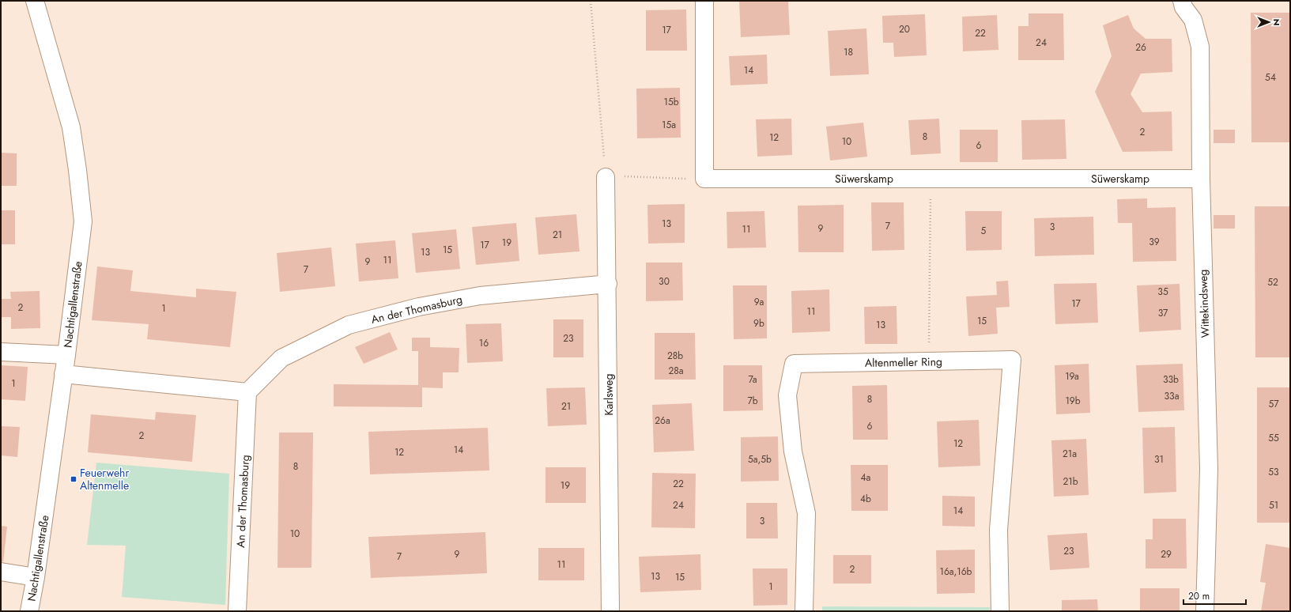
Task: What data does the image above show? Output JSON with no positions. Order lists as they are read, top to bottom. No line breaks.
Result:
{"streets":{"street":["Süwerskamp","Wittekindsweg","Nachtigallenstraße","An der Thomasburg","Altenmeller Ring","Karlsweg"]},"crossings":[["Süwerskamp","Wittekindsweg"],["An der Thomasburg","Karlsweg"]],"places":{"transit":["Feuerwehr Altenmelle"]},"house_numbers":["20","17","22","24","26","18","14","54","15b","15a","2","8","12","10","6","13","7","3","9","11","5","21","39","19","17","15","13","11","9","7","30","52","35","9a","17","2","1","11","37","15","9b","13","23","16","28b","28a","19a","7a","33b","1","33a","8","7b","19b","57","21","26a","6","2","55","12","14","12","21a","5a,5b","31","8","53","4a","21b","22","19","4b","24","51","14","3","10","23","9","29","7","11","2","16a,16b","13","15","1"],"scale_bar":"20 m","north":"right"}
